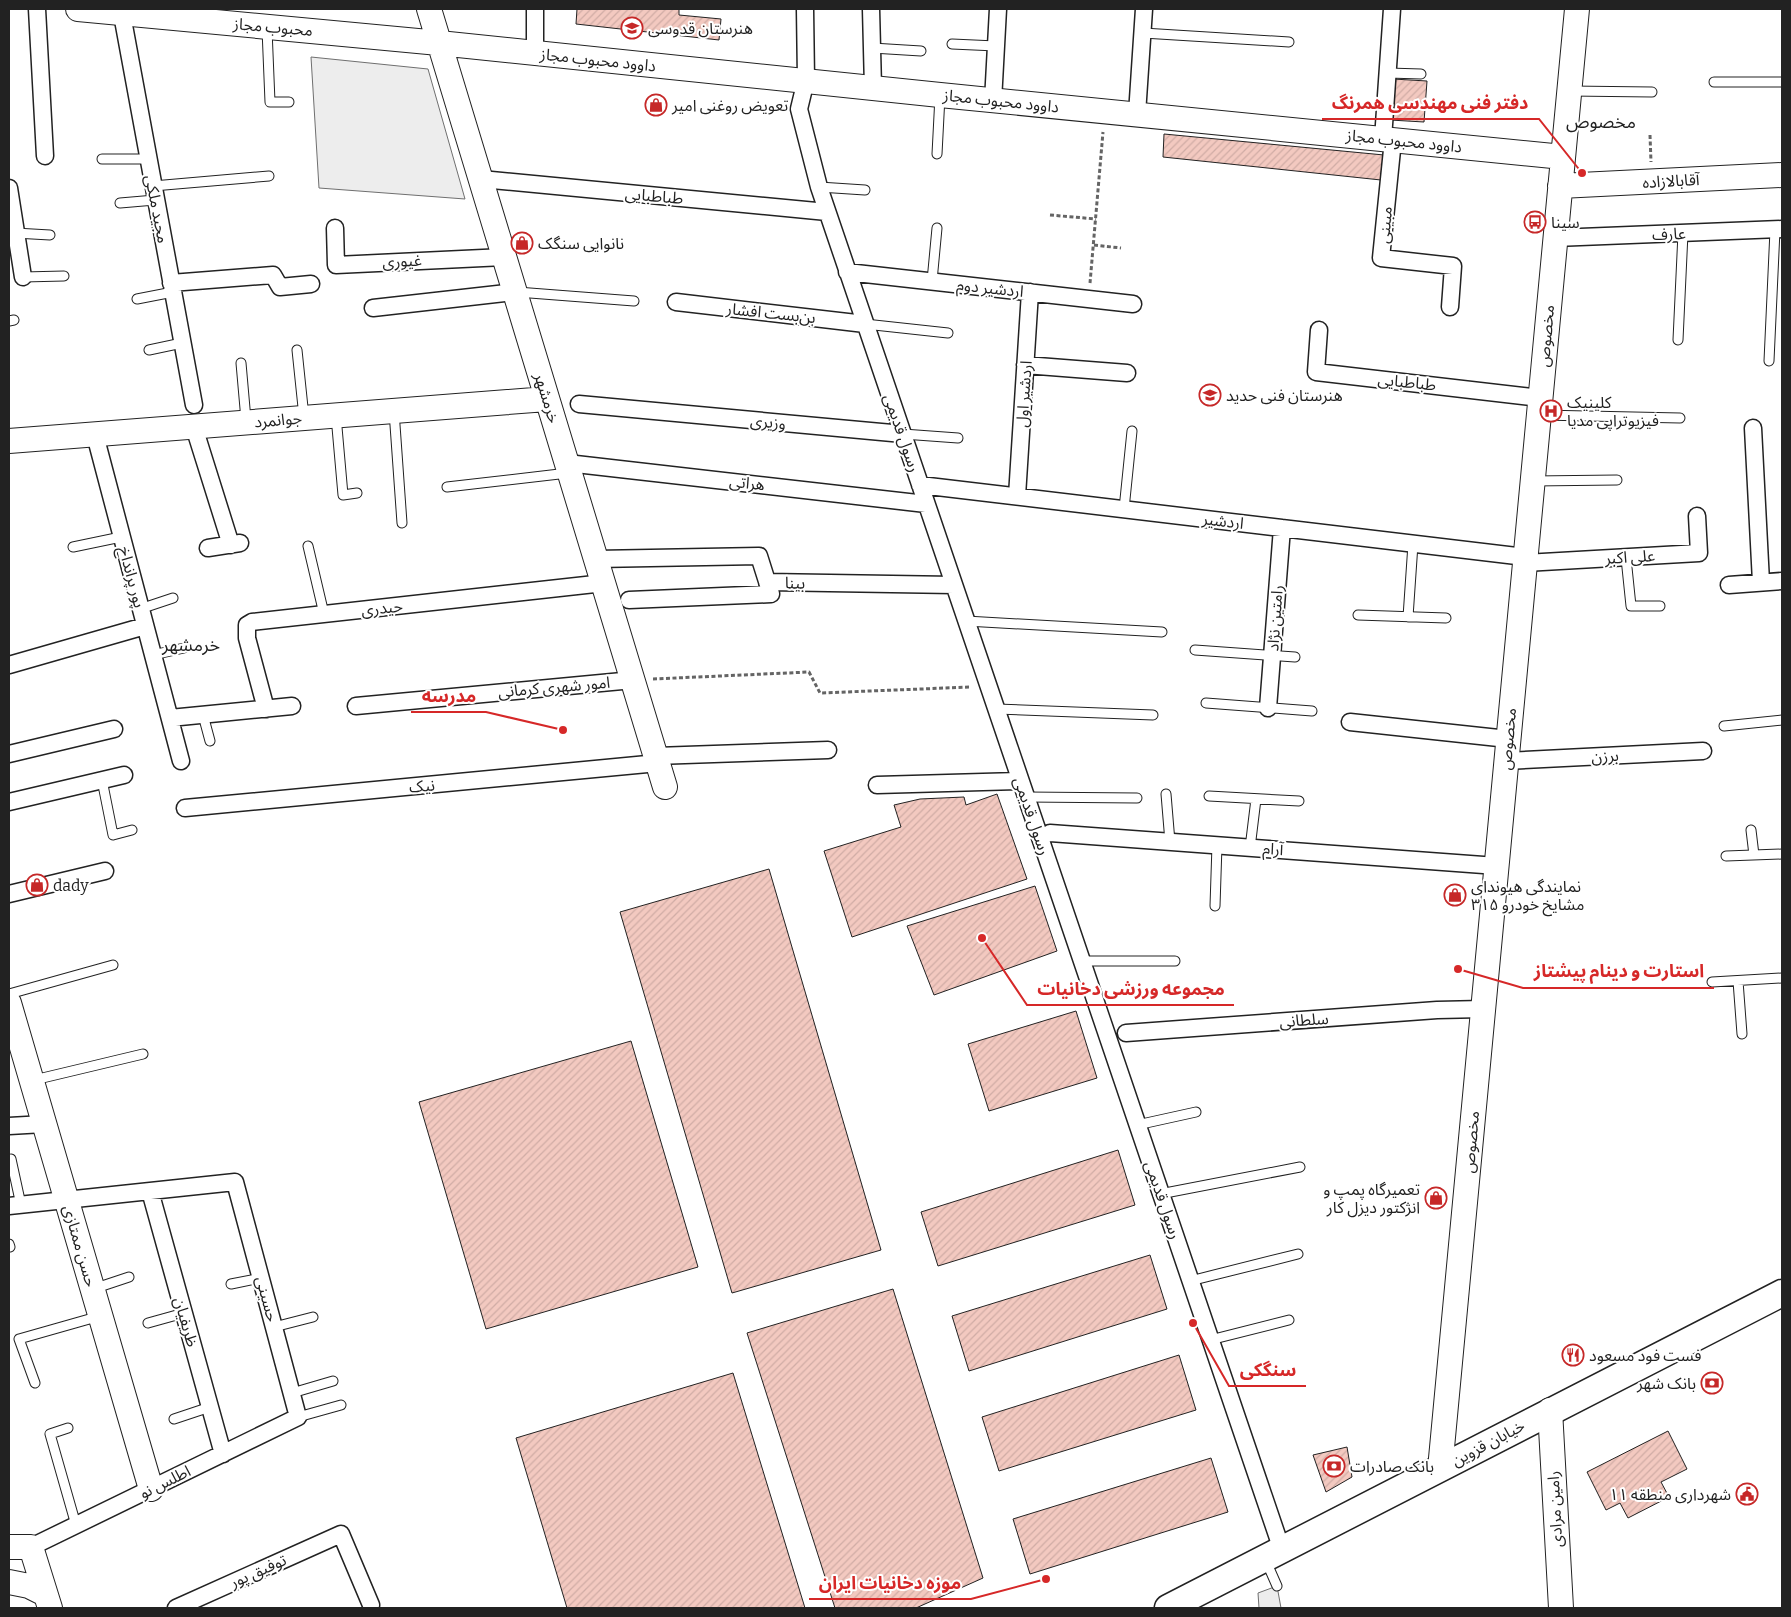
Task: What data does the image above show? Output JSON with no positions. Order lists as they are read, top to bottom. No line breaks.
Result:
{"streets":{"main road":["محبوب مجاز","داوود محبوب مجاز","آقابالازاده","مخصوص","خرمشهر","جوانمرد","حسن ممتازی","خیابان قزوین","رامین مرادی"],"street":["طباطبایی","مجید ملکی","مبینی","عارف","غیوری","اردشیر دوم","بن‌بست افشار","اردشیر اول","وزیری","رسول قدیمی","هراتی","اردشیر","علی اکبر","پور پرانداخ","بینا","حیدری","رامتین نژاد","امور شهری کرمانی","برزن","نیک","آرام","سلطانی","حسینی","ظریفیان","اطلس نو","توفیق پور"]},"crossings":[["محبوب مجاز","داوود محبوب مجاز"],["محبوب مجاز","مجید ملکی"],["محبوب مجاز","خرمشهر"],["داوود محبوب مجاز","مبینی"],["داوود محبوب مجاز","مخصوص"],["داوود محبوب مجاز","خرمشهر"],["داوود محبوب مجاز","رسول قدیمی"],["آقابالازاده","مخصوص"],["طباطبایی","مخصوص"],["طباطبایی","خرمشهر"],["طباطبایی","رسول قدیمی"],["مجید ملکی","جوانمرد"],["عارف","مخصوص"],["غیوری","خرمشهر"],["اردشیر دوم","اردشیر اول"],["اردشیر دوم","رسول قدیمی"],["بن‌بست افشار","رسول قدیمی"],["مخصوص","اردشیر"],["مخصوص","علی اکبر"],["مخصوص","برزن"],["مخصوص","آرام"],["مخصوص","سلطانی"],["مخصوص","خیابان قزوین"],["اردشیر اول","اردشیر"],["خرمشهر","جوانمرد"],["خرمشهر","هراتی"],["خرمشهر","بینا"],["خرمشهر","حیدری"],["خرمشهر","امور شهری کرمانی"],["خرمشهر","نیک"],["جوانمرد","پور پرانداخ"],["وزیری","رسول قدیمی"],["رسول قدیمی","هراتی"],["رسول قدیمی","اردشیر"],["رسول قدیمی","بینا"],["رسول قدیمی","خیابان قزوین"],["اردشیر","علی اکبر"],["اردشیر","رامتین نژاد"],["حسن ممتازی","اطلس نو"],["حسینی","ظریفیان"],["حسینی","اطلس نو"],["ظریفیان","اطلس نو"],["خیابان قزوین","رامین مرادی"]],"districts":["مخصوص","خرمشهر"],"places":{"school or university":["هنرستان قدوسی","هنرستان فنی حدید"],"shop":["تعویض روغنی امیر","نانوایی سنگک","dady","نمایندگی هیوندای ۳۱۵ مشایخ خودرو","تعمیرگاه پمپ و انژکتور دیزل کار"],"other":["دفتر فنی مهندسی همرنگ","مدرسه","مجموعه ورزشی دخانیات","استارت و دینام پیشتاز","سنگکی","موزه دخانیات ایران"],"bus stop":["سینا"],"hospital":["کلینیک فیزیوتراپی مدیا"],"restaurant":["فست فود مسعود"],"bank":["بانک شهر","بانک صادرات"],"public building":["شهرداری منطقه ۱۱"]}}
